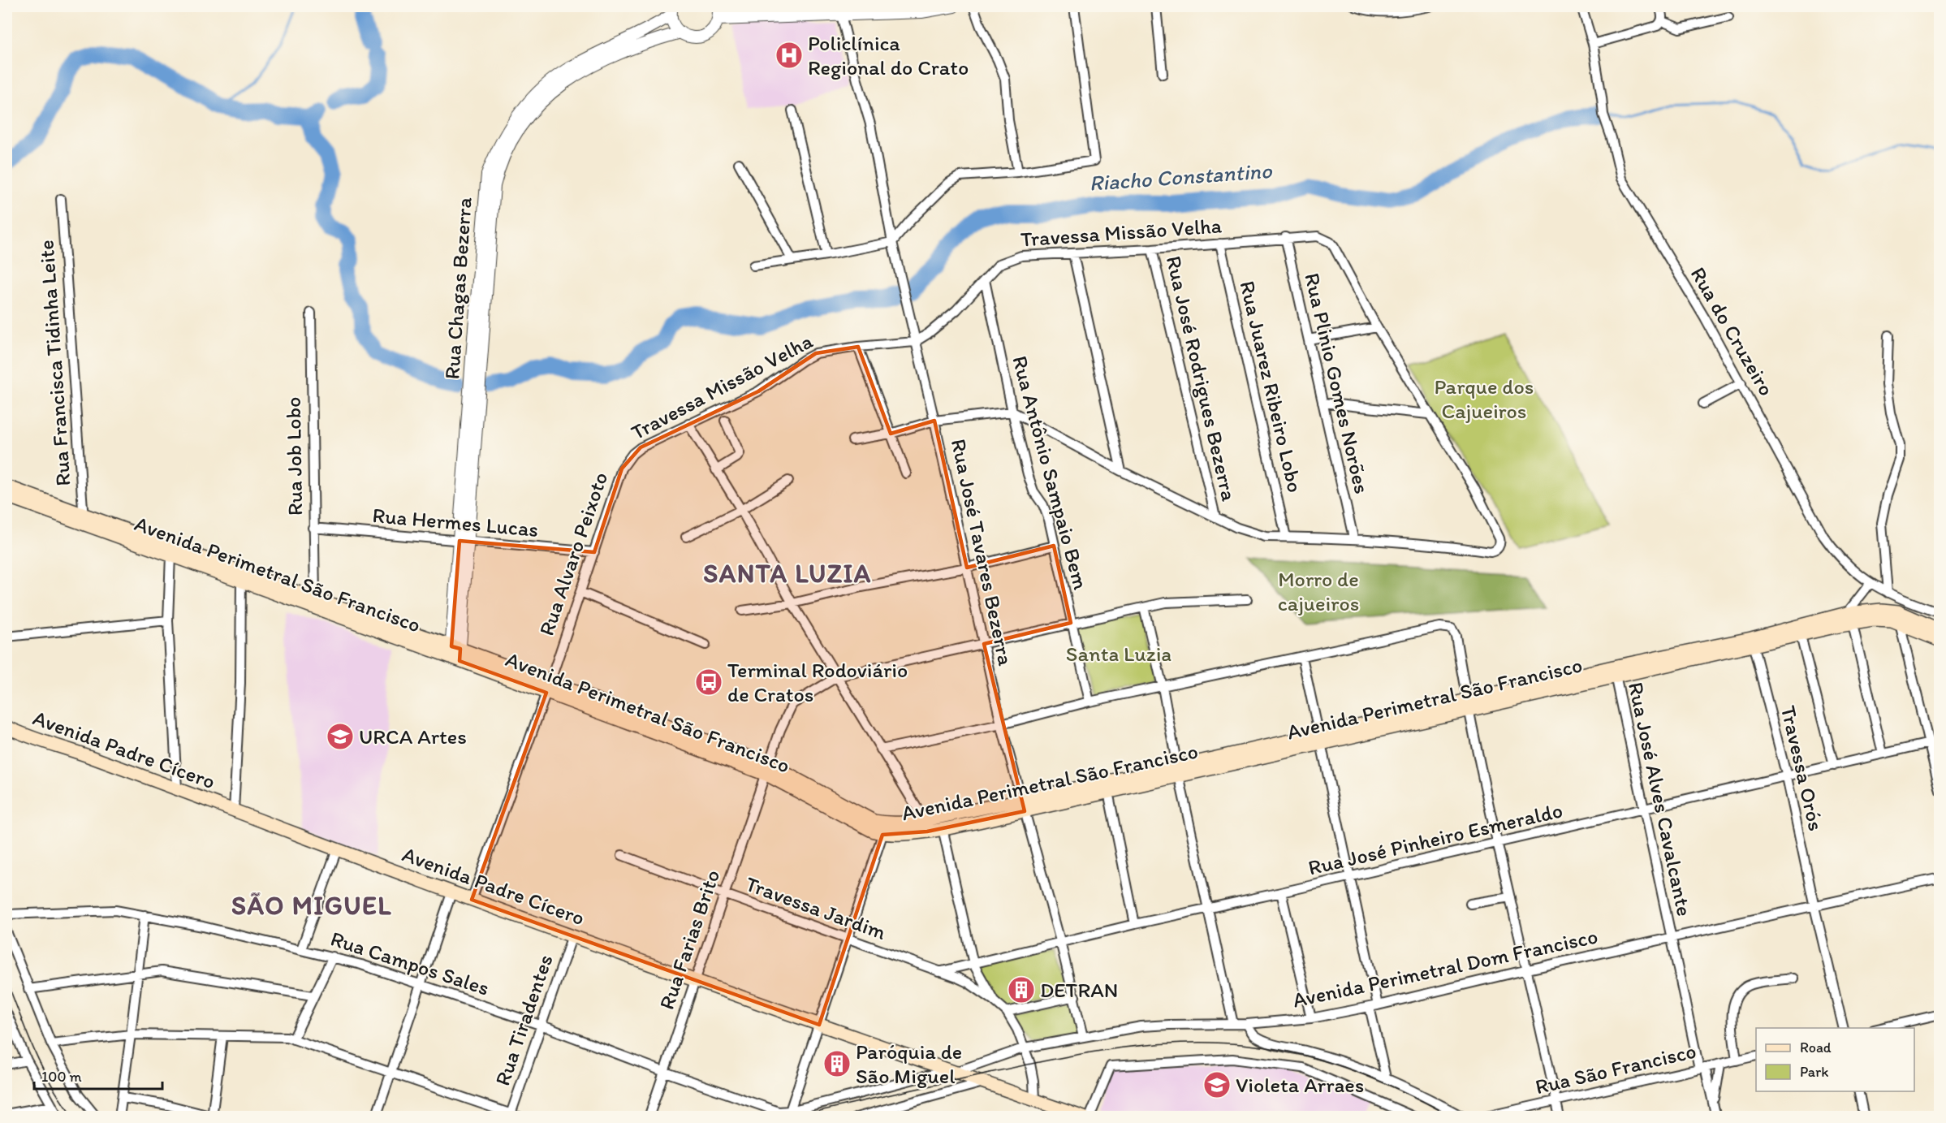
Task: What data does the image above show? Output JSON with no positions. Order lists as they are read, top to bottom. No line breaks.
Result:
{"streets":{"main road":["Avenida Perimetral São Francisco","Avenida Padre Cícero"],"street":["Travessa Missão Velha","Rua Chagas Bezerra","Rua do Cruzeiro","Rua Francisca Tidinha Leite","Rua José Rodrigues Bezerra","Rua Plinio Gomes Norões","Rua Juarez Ribeiro Lobo","Rua Job Lobo","Rua Antônio Sampaio Bem","Rua Hermes Lucas","Rua José Tavares Bezerra","Rua Alvaro Peixoto","Travessa Orós","Rua José Alves Cavalcante","Rua José Pinheiro Esmeraldo","Travessa Jardim","Rua Farias Brito","Rua Campos Sales","Avenida Perimetral Dom Francisco","Rua Tiradentes","Rua São Francisco"]},"crossings":[["Travessa Missão Velha","Rua José Rodrigues Bezerra"],["Travessa Missão Velha","Rua Plinio Gomes Norões"],["Travessa Missão Velha","Rua Juarez Ribeiro Lobo"],["Travessa Missão Velha","Rua Antônio Sampaio Bem"],["Travessa Missão Velha","Rua José Tavares Bezerra"],["Travessa Missão Velha","Rua Alvaro Peixoto"],["Rua Chagas Bezerra","Rua Hermes Lucas"],["Rua Chagas Bezerra","Avenida Perimetral São Francisco"],["Rua Francisca Tidinha Leite","Avenida Perimetral São Francisco"],["Rua Job Lobo","Rua Hermes Lucas"],["Rua Job Lobo","Avenida Perimetral São Francisco"],["Rua Antônio Sampaio Bem","Rua Farias Brito"],["Rua Hermes Lucas","Rua Alvaro Peixoto"],["Rua José Tavares Bezerra","Avenida Perimetral São Francisco"],["Rua José Tavares Bezerra","Rua José Pinheiro Esmeraldo"],["Rua José Tavares Bezerra","Rua Farias Brito"],["Rua José Tavares Bezerra","Avenida Perimetral Dom Francisco"],["Rua Alvaro Peixoto","Avenida Perimetral São Francisco"],["Rua Alvaro Peixoto","Avenida Padre Cícero"],["Avenida Perimetral São Francisco","Travessa Orós"],["Avenida Perimetral São Francisco","Rua José Alves Cavalcante"],["Avenida Perimetral São Francisco","Travessa Jardim"],["Avenida Perimetral São Francisco","Rua Farias Brito"],["Avenida Padre Cícero","Travessa Jardim"],["Avenida Padre Cícero","Rua Farias Brito"],["Avenida Padre Cícero","Avenida Perimetral Dom Francisco"],["Avenida Padre Cícero","Rua Tiradentes"],["Travessa Orós","Rua José Pinheiro Esmeraldo"],["Travessa Orós","Avenida Perimetral Dom Francisco"],["Rua José Alves Cavalcante","Rua José Pinheiro Esmeraldo"],["Rua José Alves Cavalcante","Avenida Perimetral Dom Francisco"],["Rua José Alves Cavalcante","Rua São Francisco"],["Rua José Pinheiro Esmeraldo","Travessa Jardim"],["Travessa Jardim","Rua Farias Brito"],["Travessa Jardim","Avenida Perimetral Dom Francisco"],["Rua Farias Brito","Rua Campos Sales"],["Rua Campos Sales","Avenida Perimetral Dom Francisco"],["Rua Campos Sales","Rua Tiradentes"]],"districts":["SANTA LUZIA","SÃO MIGUEL"],"water":["Riacho Constantino"],"parks":["Parque dos Cajueiros","Morro de cajueiros","Santa Luzia"],"places":{"hospital":["Policlínica Regional do Crato"],"bus stop":["Terminal Rodoviário de Cratos"],"school or university":["URCA Artes","Violeta Arraes"],"building":["DETRAN","Paróquia de São Miguel"]},"legend":["Road","Park"],"scale_bar":"100 m"}
